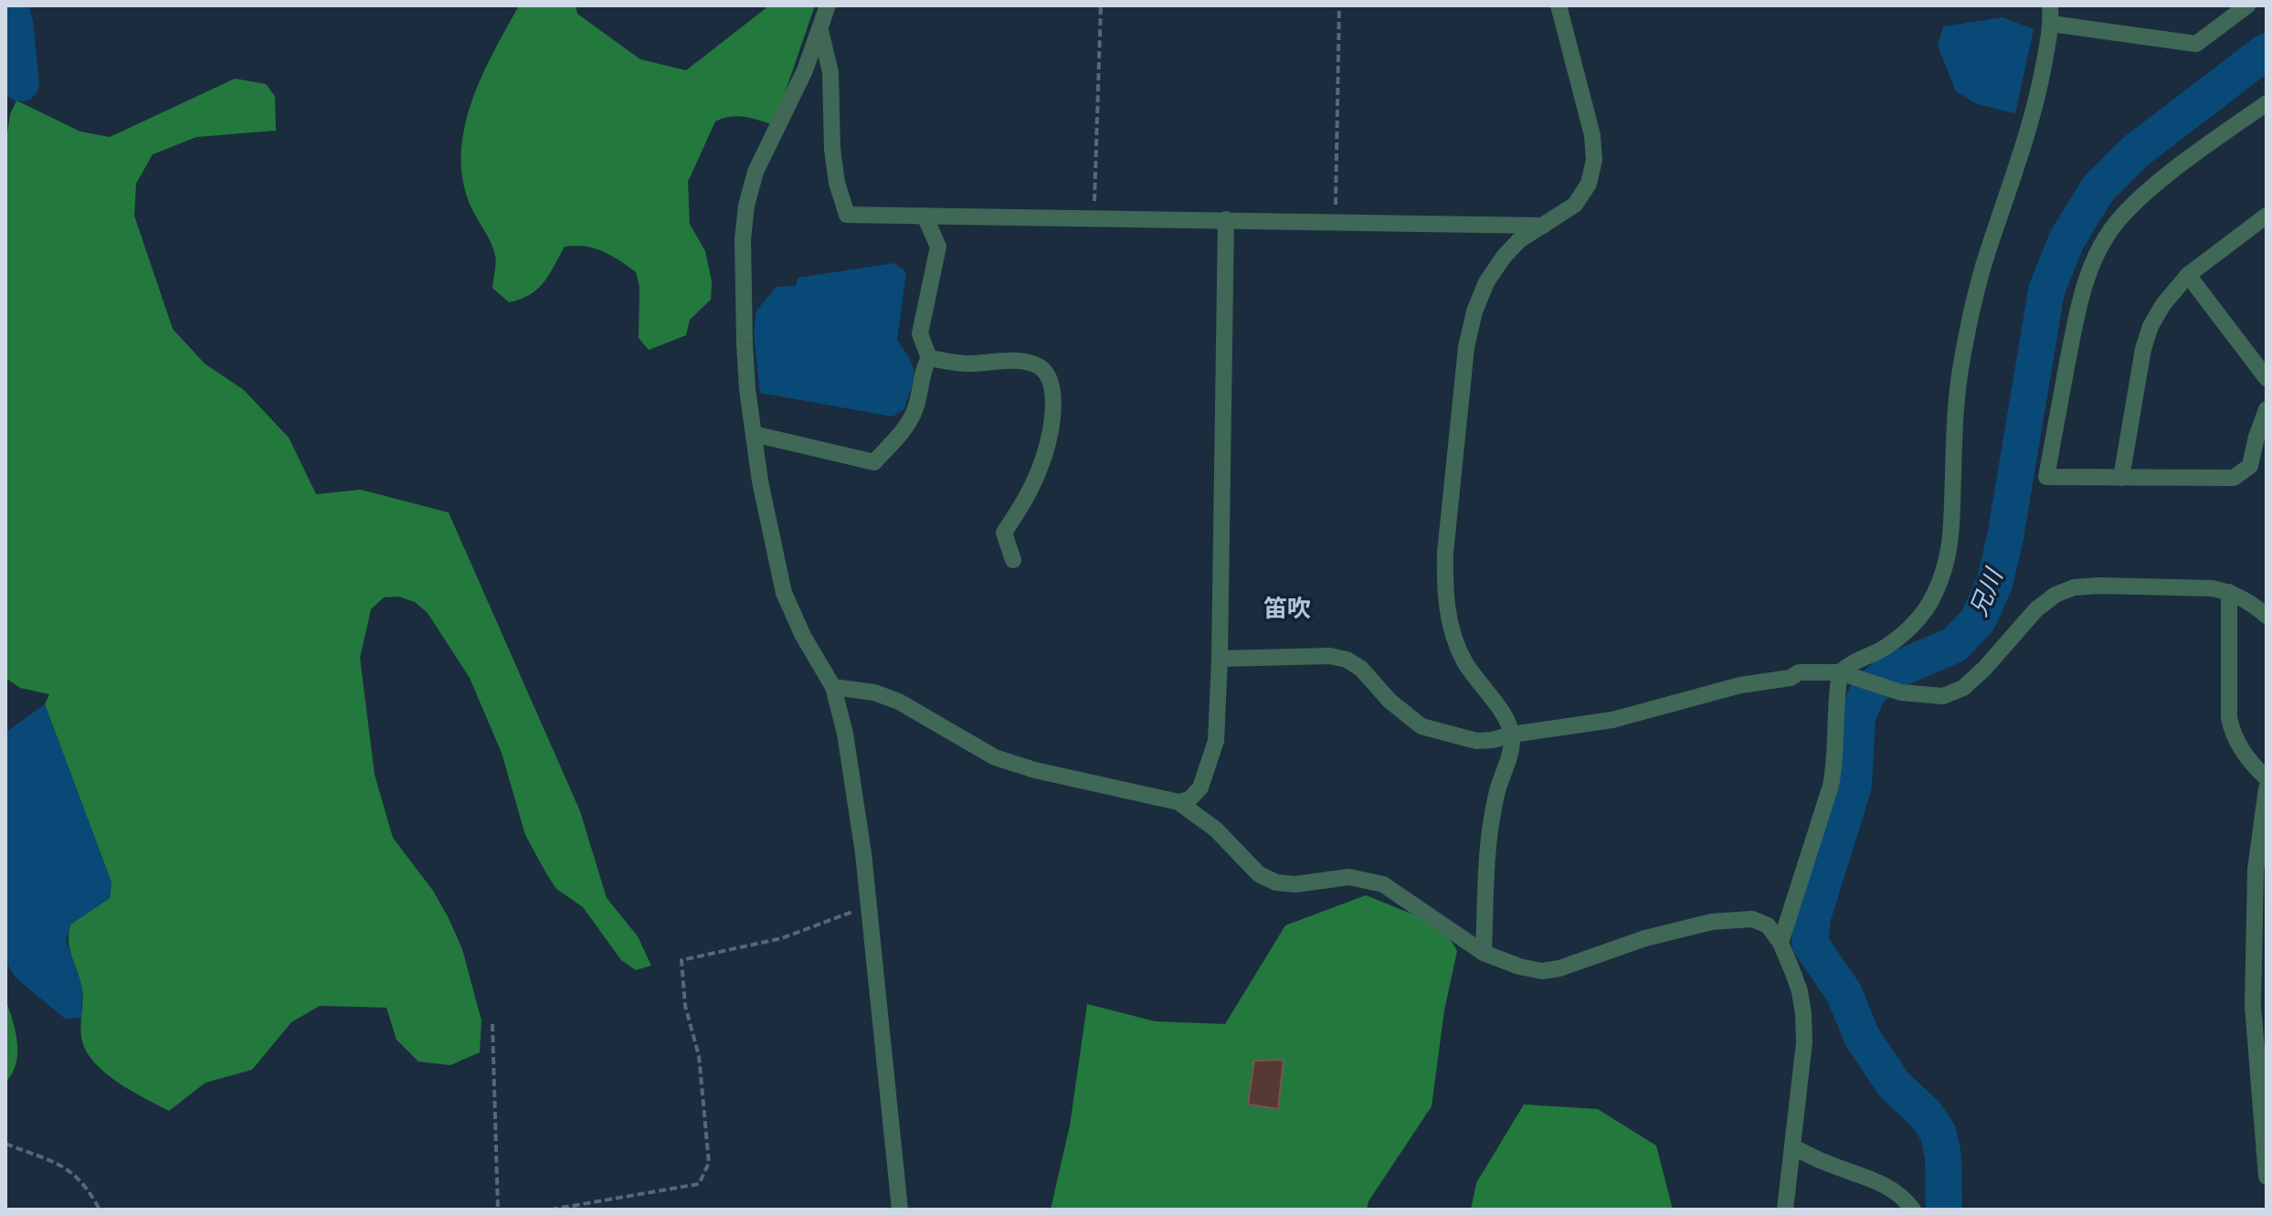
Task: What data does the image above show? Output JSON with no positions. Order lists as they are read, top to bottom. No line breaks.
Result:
{"districts":["笛吹"],"water":["兄川"]}
